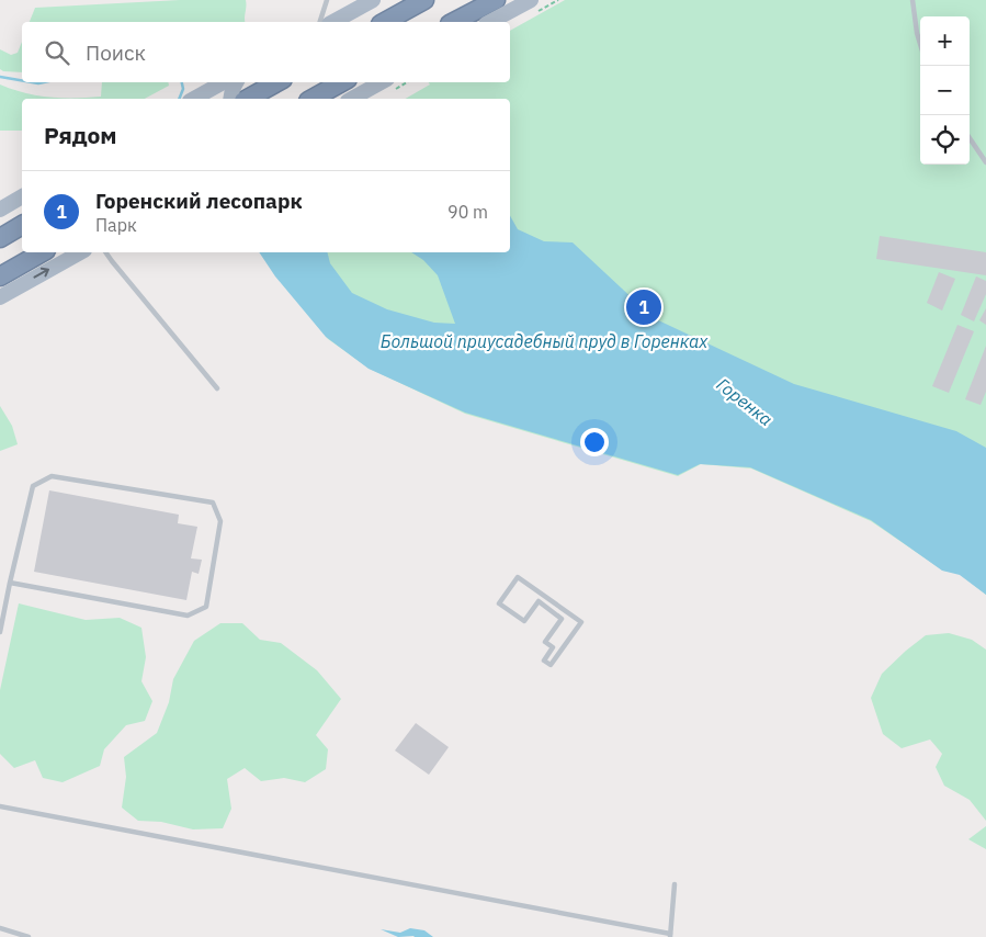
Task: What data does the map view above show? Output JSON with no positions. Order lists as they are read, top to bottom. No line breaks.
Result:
{"water":["Большой приусадебный пруд в Горенках","Горенка"],"page":{"map_buttons":["+","−"],"search":"Поиск","heading":"Рядом","list":[{"mark":"1","name":"Горенский лесопарк","note":"Парк","value":"90 m"}],"pins":"1"}}
